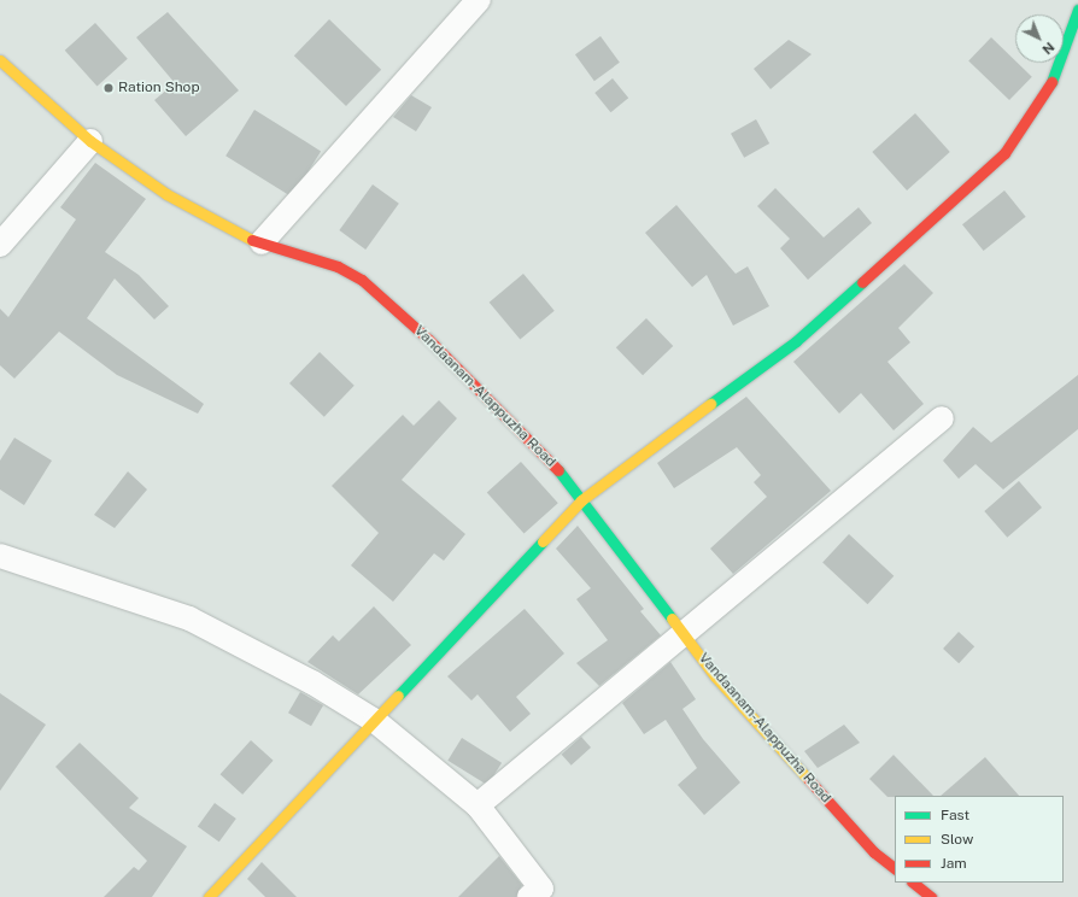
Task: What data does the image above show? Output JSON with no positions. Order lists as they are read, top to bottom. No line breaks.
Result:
{"streets":{"main road":["Vandaanam-Alappuzha Road"]},"places":["Ration Shop"],"legend":["Fast","Slow","Jam"],"north":"bottom right"}
